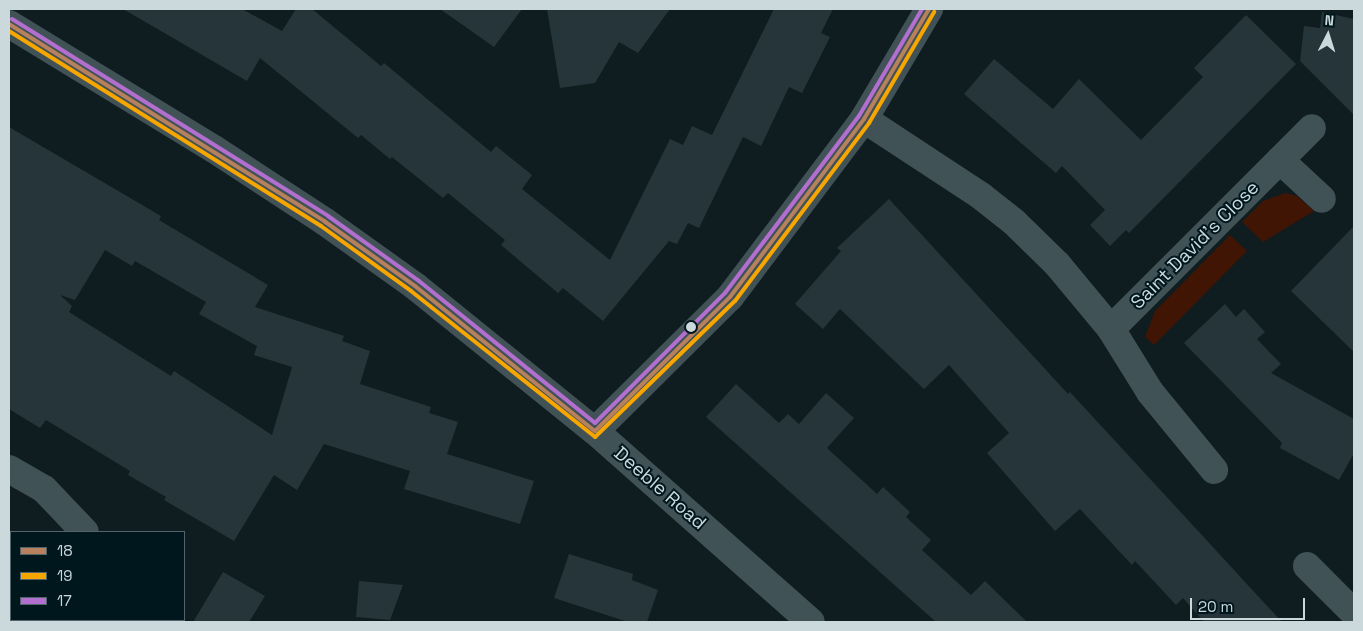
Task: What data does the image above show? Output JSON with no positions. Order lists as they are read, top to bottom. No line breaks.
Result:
{"streets":{"street":["Saint David's Close","Deeble Road"]},"lines":["transit line 18","transit line 17","transit line 19"],"legend":["18","19","17"],"scale_bar":"20 m","north":"top"}
